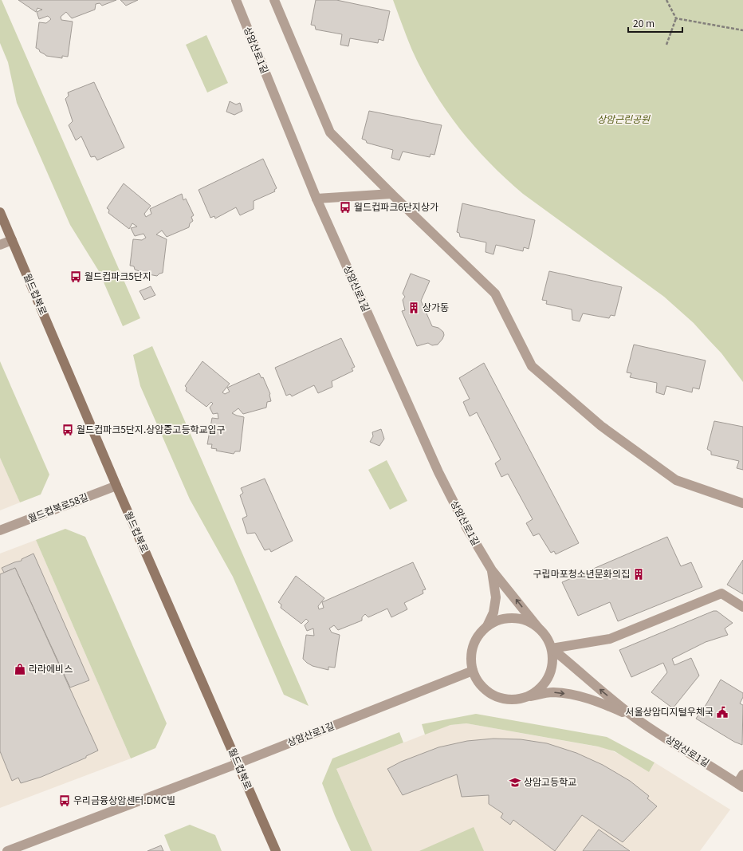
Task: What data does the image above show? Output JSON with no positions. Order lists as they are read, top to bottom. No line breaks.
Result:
{"streets":{"main road":["월드컵북로"],"street":["상암산로1길","월드컵북로58길"]},"crossings":[["상암산로1길","월드컵북로"],["월드컵북로","월드컵북로58길"]],"parks":["상암근린공원"],"places":{"bus stop":["월드컵파크6단지상가","월드컵파크5단지","월드컵파크5단지.상암중고등학교입구","우리금융상암센터.DMC빌"],"building":["상가동","구립마포청소년문화의집"],"shop":["라라에비스"],"public building":["서울상암디지털우체국"],"school or university":["상암고등학교"]},"scale_bar":"20 m"}
